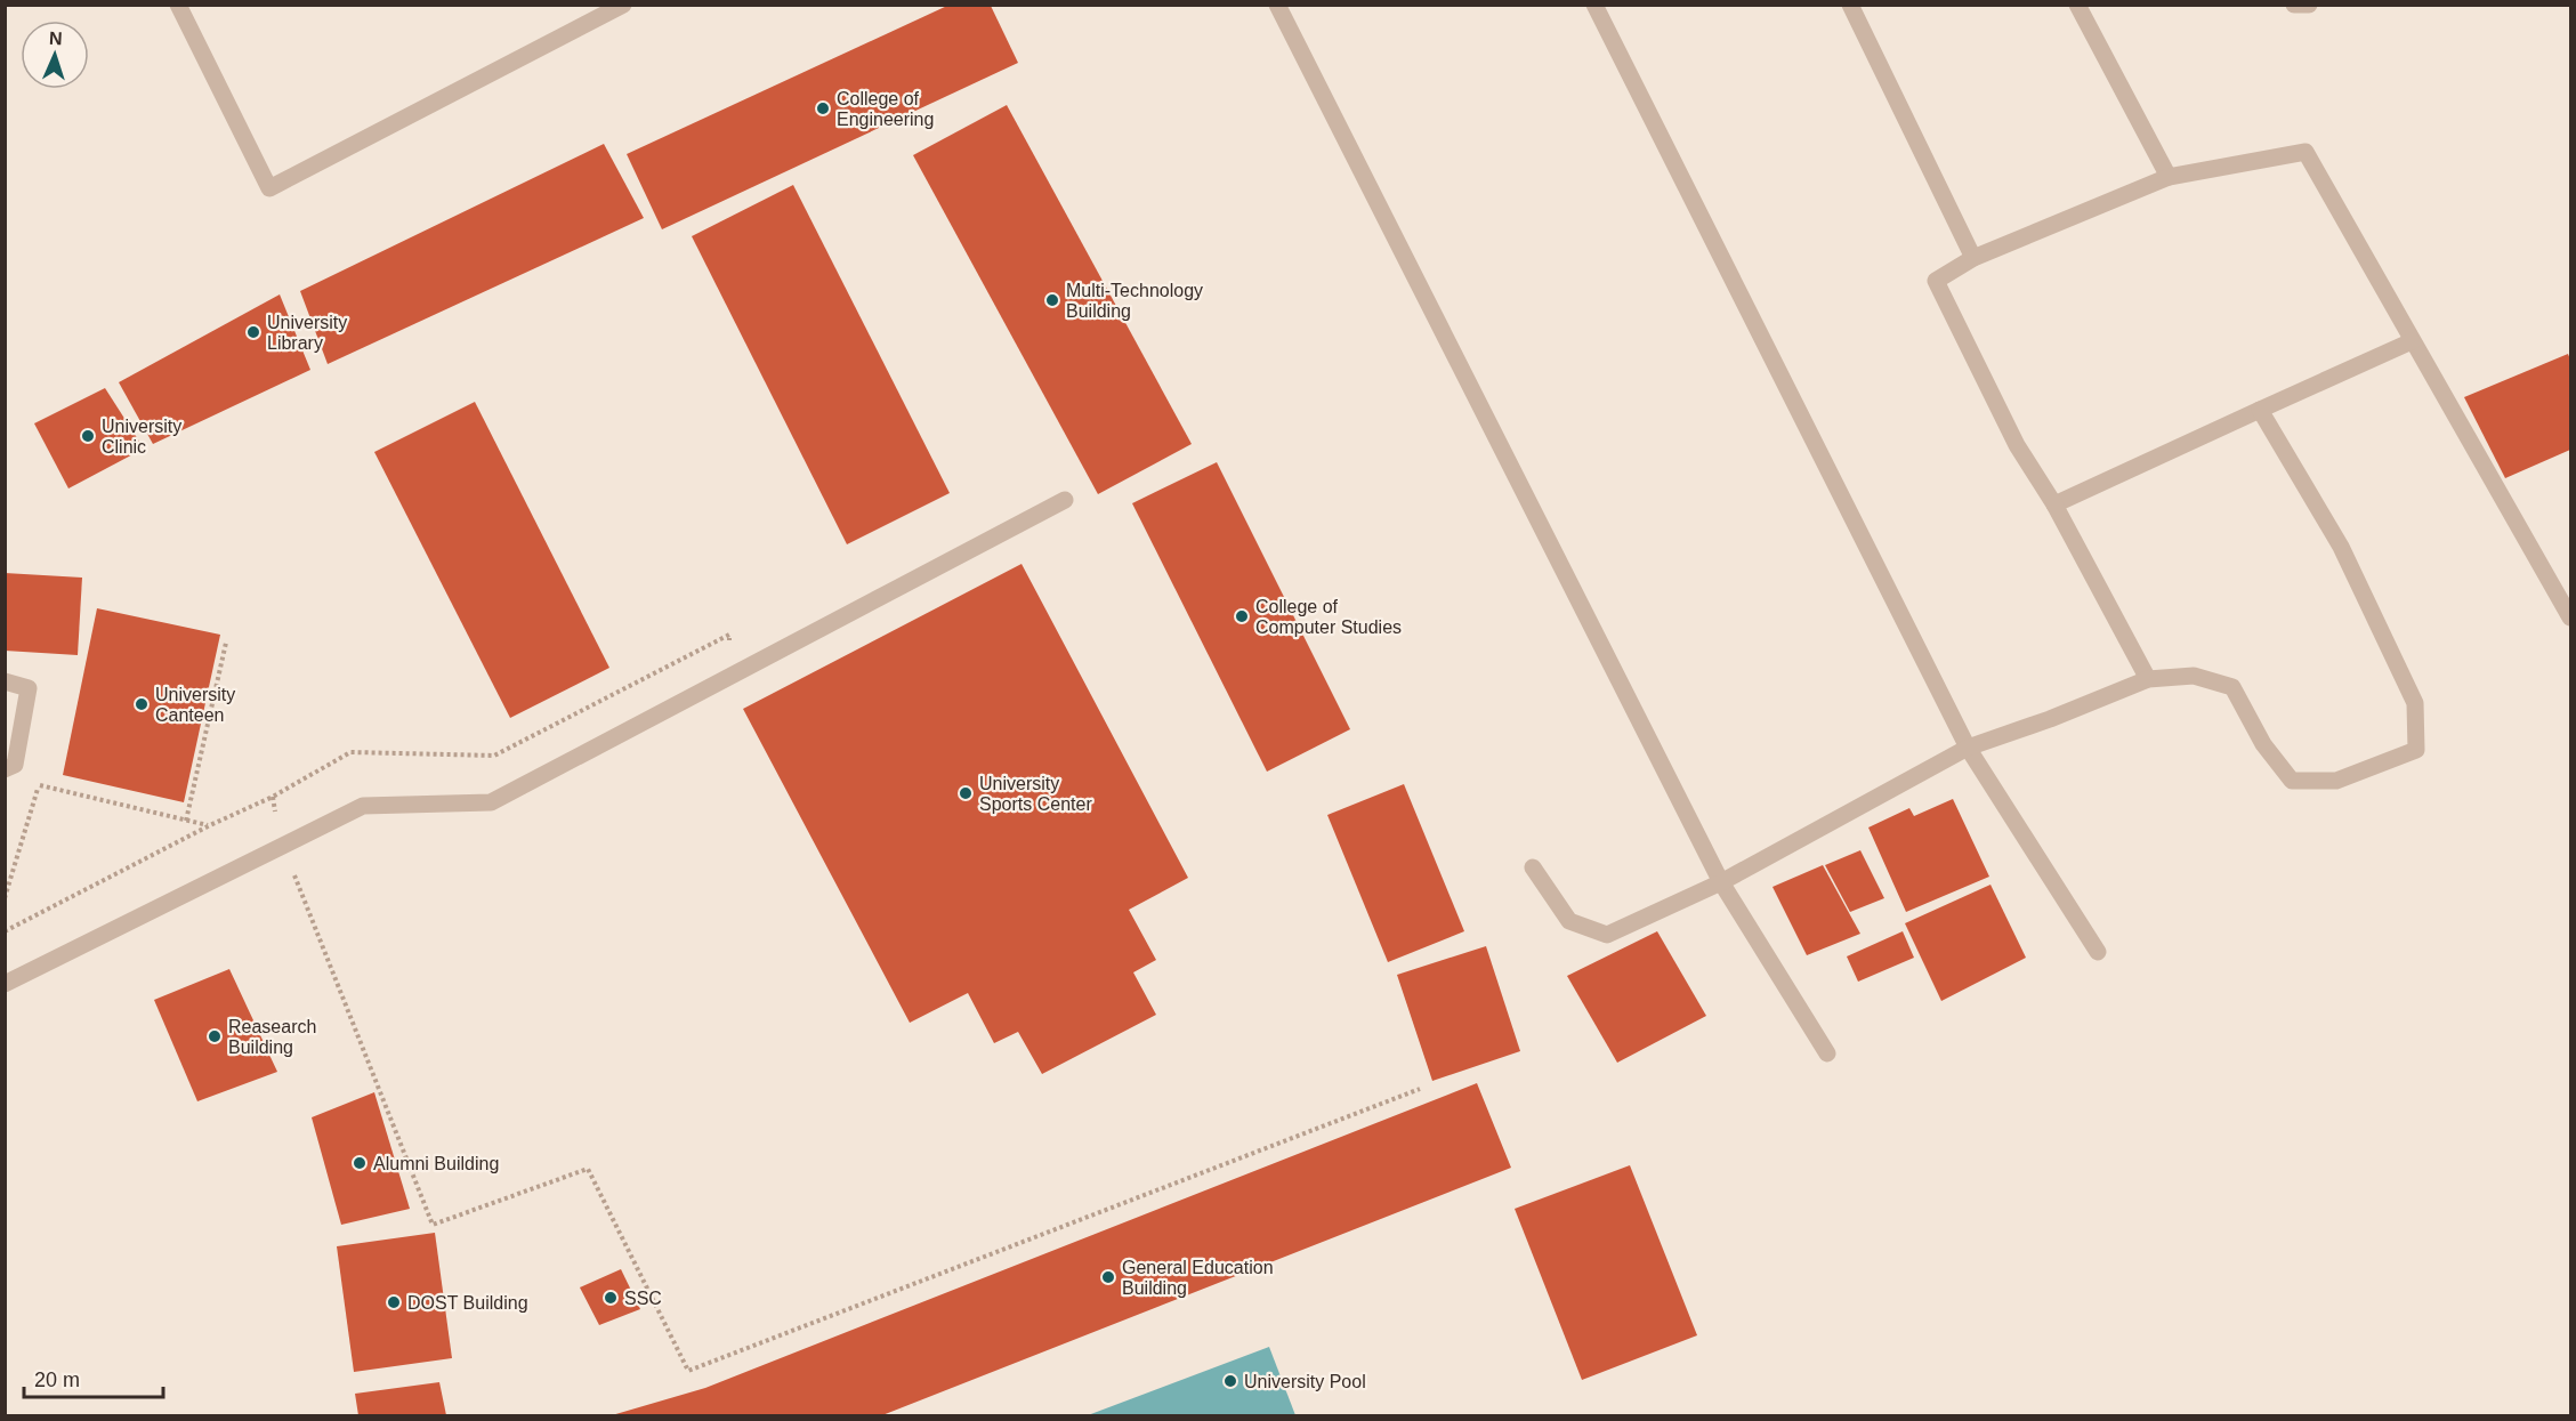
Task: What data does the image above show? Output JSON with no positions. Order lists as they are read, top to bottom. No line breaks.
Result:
{"places":["College of Engineering","Multi-Technology Building","University Library","University Clinic","College of Computer Studies","University Canteen","University Sports Center","Reasearch Building","Alumni Building","General Education Building","SSC","DOST Building","University Pool"],"scale_bar":"20 m","north":"top"}
